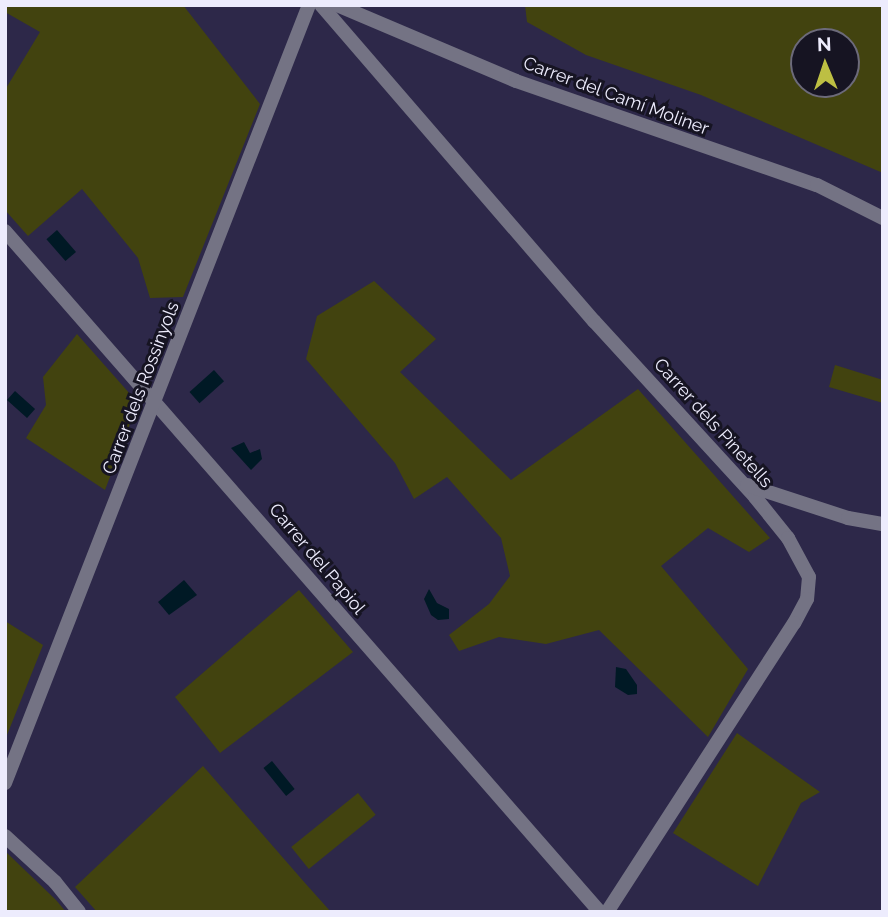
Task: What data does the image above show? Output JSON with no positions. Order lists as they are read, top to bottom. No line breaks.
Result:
{"streets":{"street":["Carrer del Camí Moliner","Carrer dels Rossinyols","Carrer dels Pinetells","Carrer del Papiol"]},"crossings":[["Carrer dels Rossinyols","Carrer del Papiol"]],"north":"top"}
